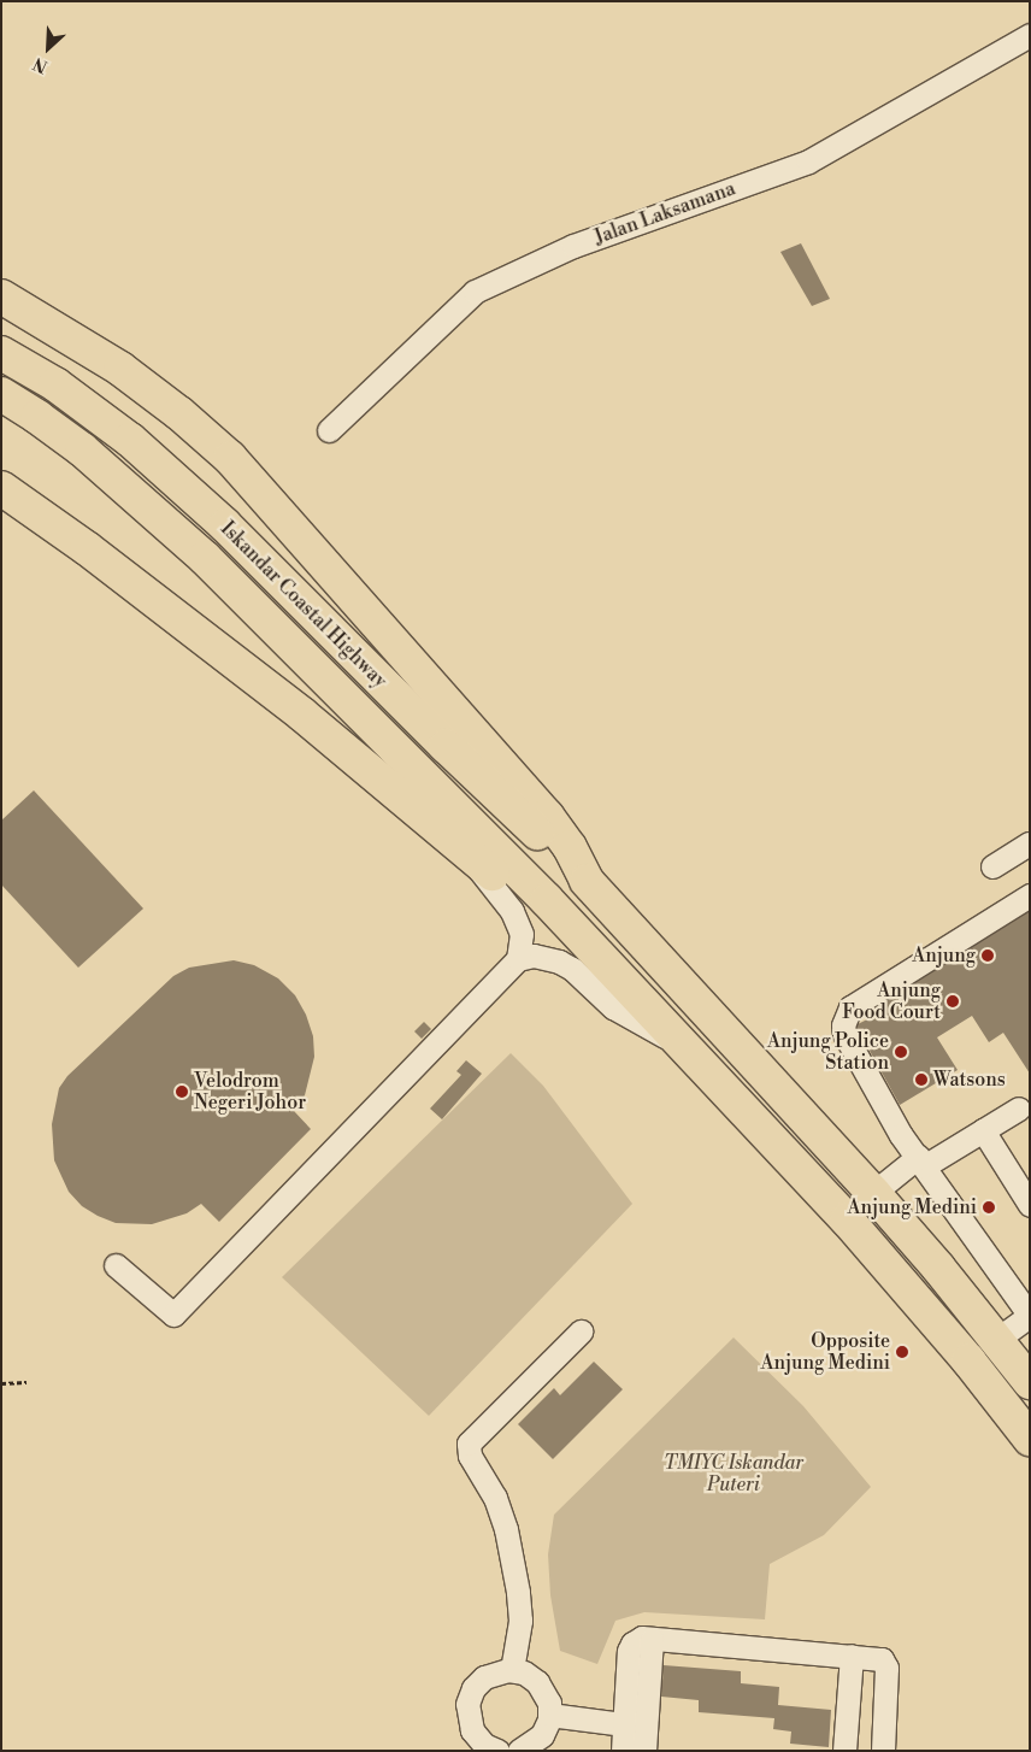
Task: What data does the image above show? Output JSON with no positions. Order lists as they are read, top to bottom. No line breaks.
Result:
{"streets":{"highway":["Iskandar Coastal Highway"],"street":["Jalan Laksamana"]},"parks":["TMIYC Iskandar Puteri"],"places":["Anjung","Anjung Food Court","Anjung Police Station","Watsons","Velodrom Negeri Johor","Anjung Medini","Opposite Anjung Medini"],"north":"bottom left"}
